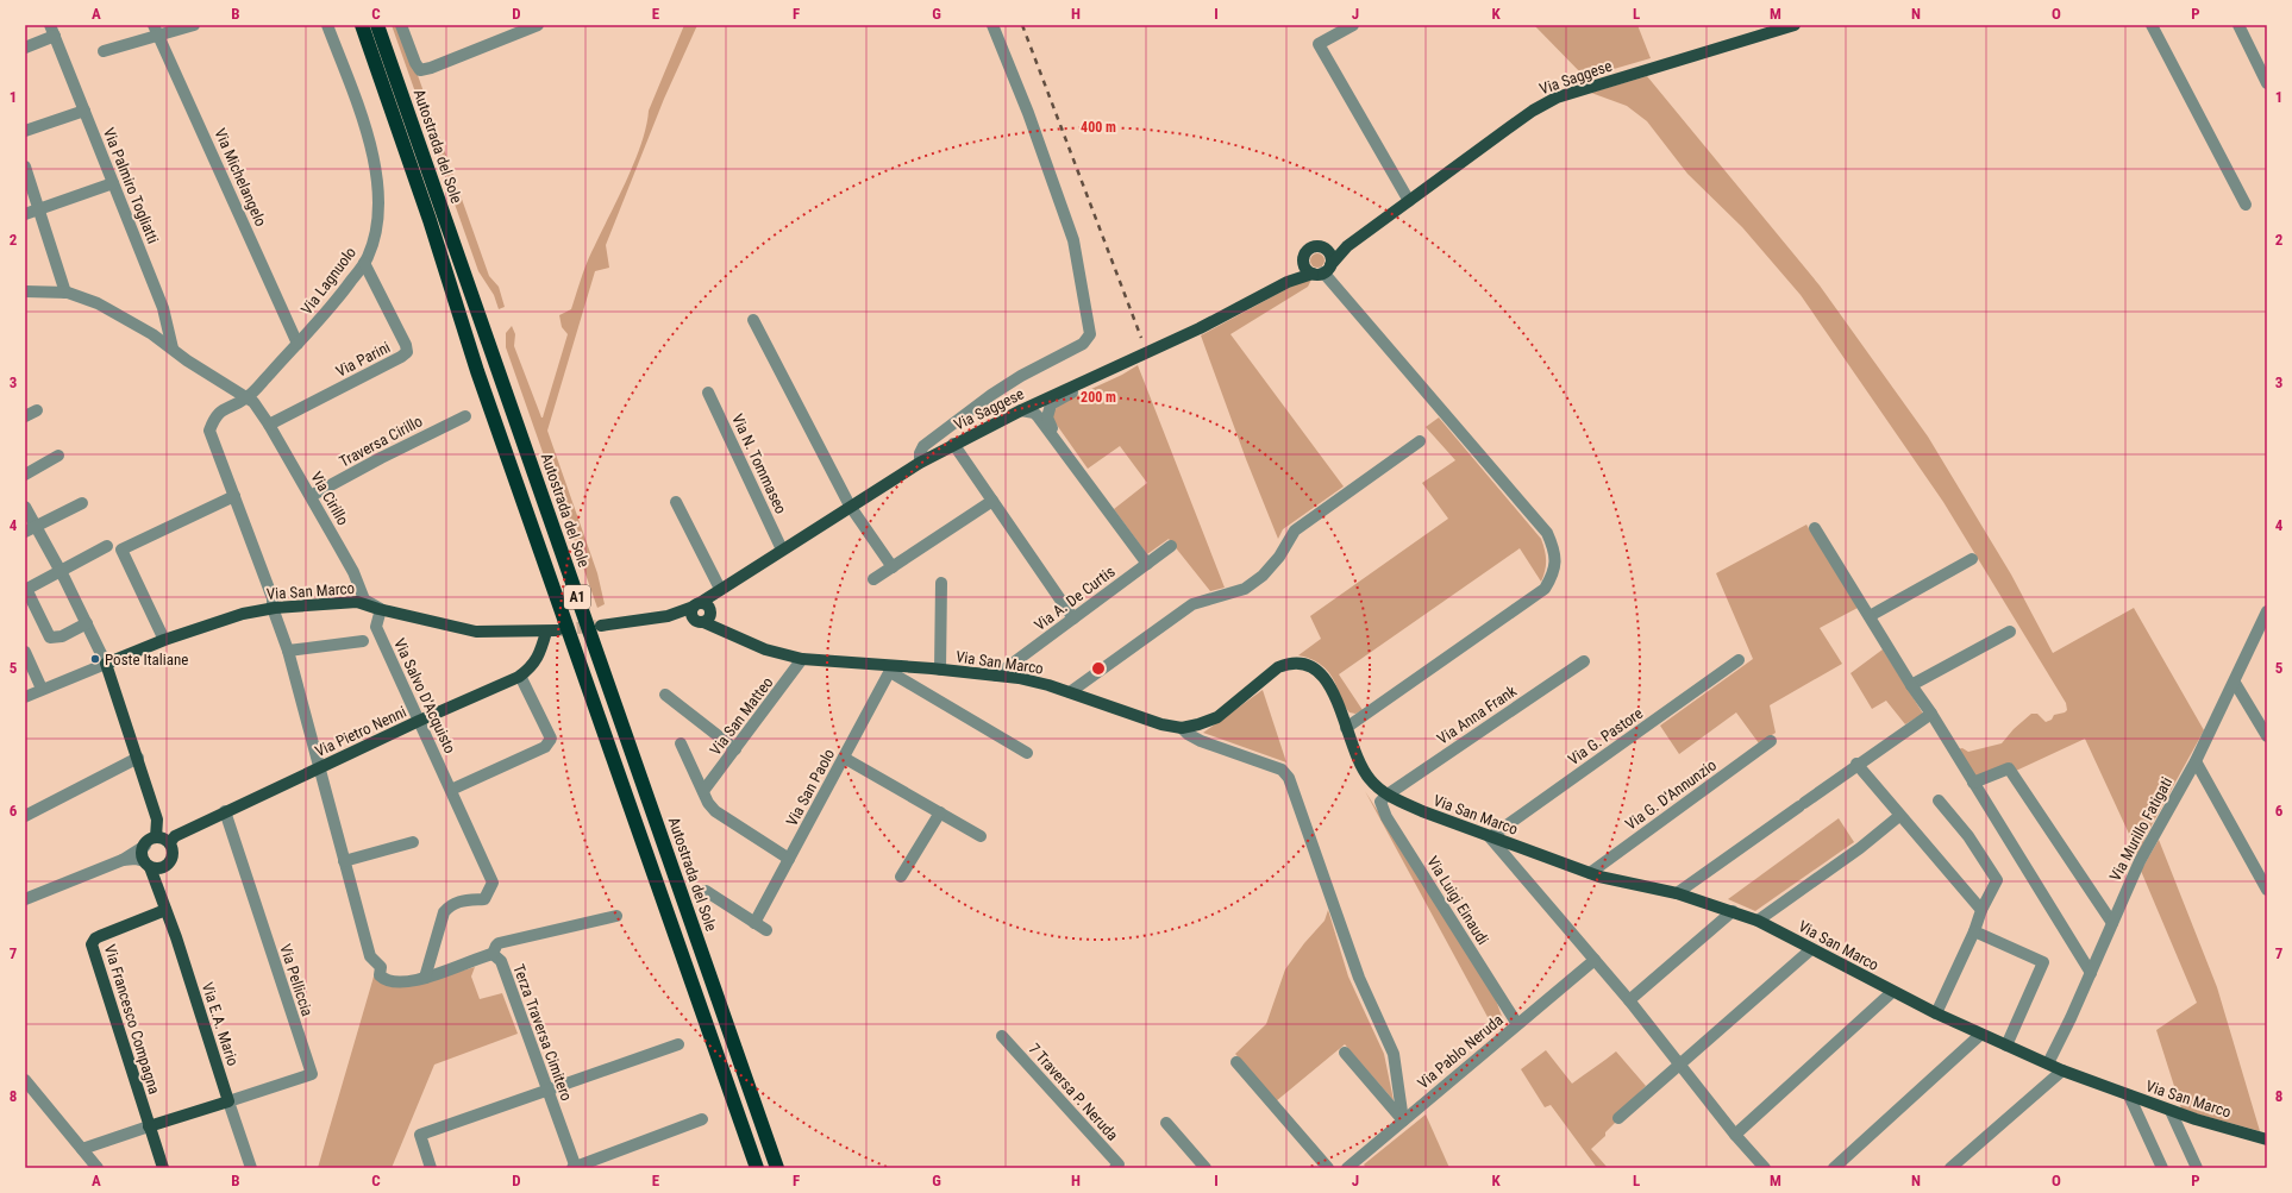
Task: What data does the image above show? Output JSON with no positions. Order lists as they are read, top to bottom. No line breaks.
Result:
{"streets":{"highway":["Autostrada del Sole","A1"],"main road":["Via Saggese","Via San Marco","Via Pietro Nenni","Via Francesco Compagna","Via E.A. Mario"],"street":["Via Michelangelo","Via Palmiro Togliatti","Via Lagnuolo","Via Parini","Traversa Cirillo","Via N. Tommaseo","Via Cirillo","Via A. De Curtis","Via Salvo D'Acquisto","Via Anna Frank","Via San Matteo","Via G. Pastore","Via San Paolo","Via G. D'Annunzio","Via Murillo Fatigati","Via Luigi Einaudi","Via Pelliccia","Terza Traversa Cimitero","Via Pablo Neruda","7 Traversa P. Neruda"]},"crossings":[["Via Saggese","Via N. Tommaseo"],["Via Saggese","Via San Marco"],["Via Michelangelo","Via Lagnuolo"],["Via Palmiro Togliatti","Via Cirillo"],["Via Lagnuolo","Via Parini"],["Via Lagnuolo","Via Cirillo"],["Via Parini","Via Cirillo"],["Traversa Cirillo","Via Cirillo"],["Via Cirillo","Via San Marco"],["Via Cirillo","Via Salvo D'Acquisto"],["Via San Marco","Via A. De Curtis"],["Via San Marco","Via Salvo D'Acquisto"],["Via San Marco","Via Anna Frank"],["Via San Marco","Via San Matteo"],["Via San Marco","Via Pietro Nenni"],["Via San Marco","Via G. Pastore"],["Via San Marco","Via San Paolo"],["Via San Marco","Via G. D'Annunzio"],["Via San Marco","Via Murillo Fatigati"],["Via San Marco","Via Luigi Einaudi"],["Via Salvo D'Acquisto","Via Pietro Nenni"],["Via Anna Frank","Via Luigi Einaudi"],["Via Pietro Nenni","Via Pelliccia"],["Via Pietro Nenni","Via E.A. Mario"],["Via Luigi Einaudi","Via Pablo Neruda"],["Via Pelliccia","Via E.A. Mario"],["Via Francesco Compagna","Via E.A. Mario"]],"places":["Poste Italiane"],"grid":{"columns":["A","B","C","D","E","F","G","H","I","J","K","L","M","N","O","P"],"rows":["1","2","3","4","5","6","7","8"]},"rings":["400 m","200 m"]}
